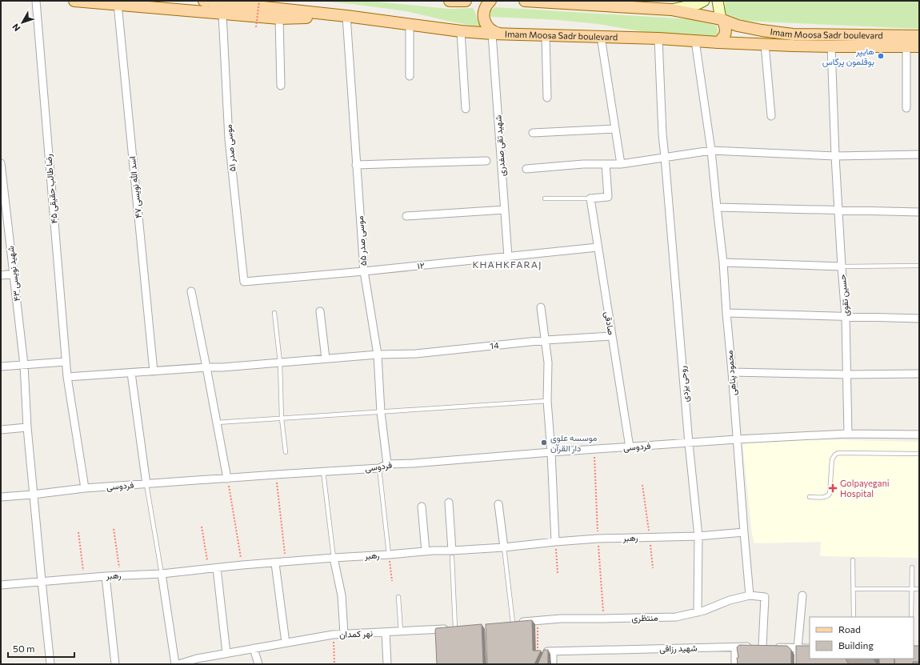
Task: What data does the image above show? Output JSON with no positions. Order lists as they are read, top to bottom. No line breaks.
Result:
{"streets":{"main road":["Imam Moosa Sadr boulevard"],"street":["شهید تقی صفدری","موسی صدر ۵۱","۴۷ اسد الله نویسی","۴۵ رضا طالب حقیقی","موسی صدر ۵۵","۱۲","۴۳ شهید نویسی","حسین تقوی","صادقی","14","محمود پناهی","روحی یزدی","فردوسی","رهبر","منتظری","نهر کمدان","شهید رزاقی"]},"crossings":[["Imam Moosa Sadr boulevard","شهید تقی صفدری"],["Imam Moosa Sadr boulevard","موسی صدر ۵۵"],["Imam Moosa Sadr boulevard","حسین تقوی"],["Imam Moosa Sadr boulevard","محمود پناهی"],["Imam Moosa Sadr boulevard","روحی یزدی"],["شهید تقی صفدری","۱۲"],["موسی صدر ۵۱","۱۲"],["۴۷ اسد الله نویسی","14"],["۴۵ رضا طالب حقیقی","14"],["۴۵ رضا طالب حقیقی","فردوسی"],["موسی صدر ۵۵","۱۲"],["موسی صدر ۵۵","14"],["موسی صدر ۵۵","فردوسی"],["۱۲","صادقی"],["حسین تقوی","فردوسی"],["صادقی","14"],["صادقی","فردوسی"],["محمود پناهی","فردوسی"],["محمود پناهی","رهبر"],["محمود پناهی","منتظری"],["روحی یزدی","فردوسی"],["روحی یزدی","رهبر"],["روحی یزدی","منتظری"]],"districts":["KHAHKFARAJ"],"places":{"other":["هایپر بوقلمون پرگاس","موسسه علوی دار القرآن"],"health":["Golpayegani Hospital"]},"legend":["Road","Building"],"scale_bar":"50 m","north":"bottom left"}
